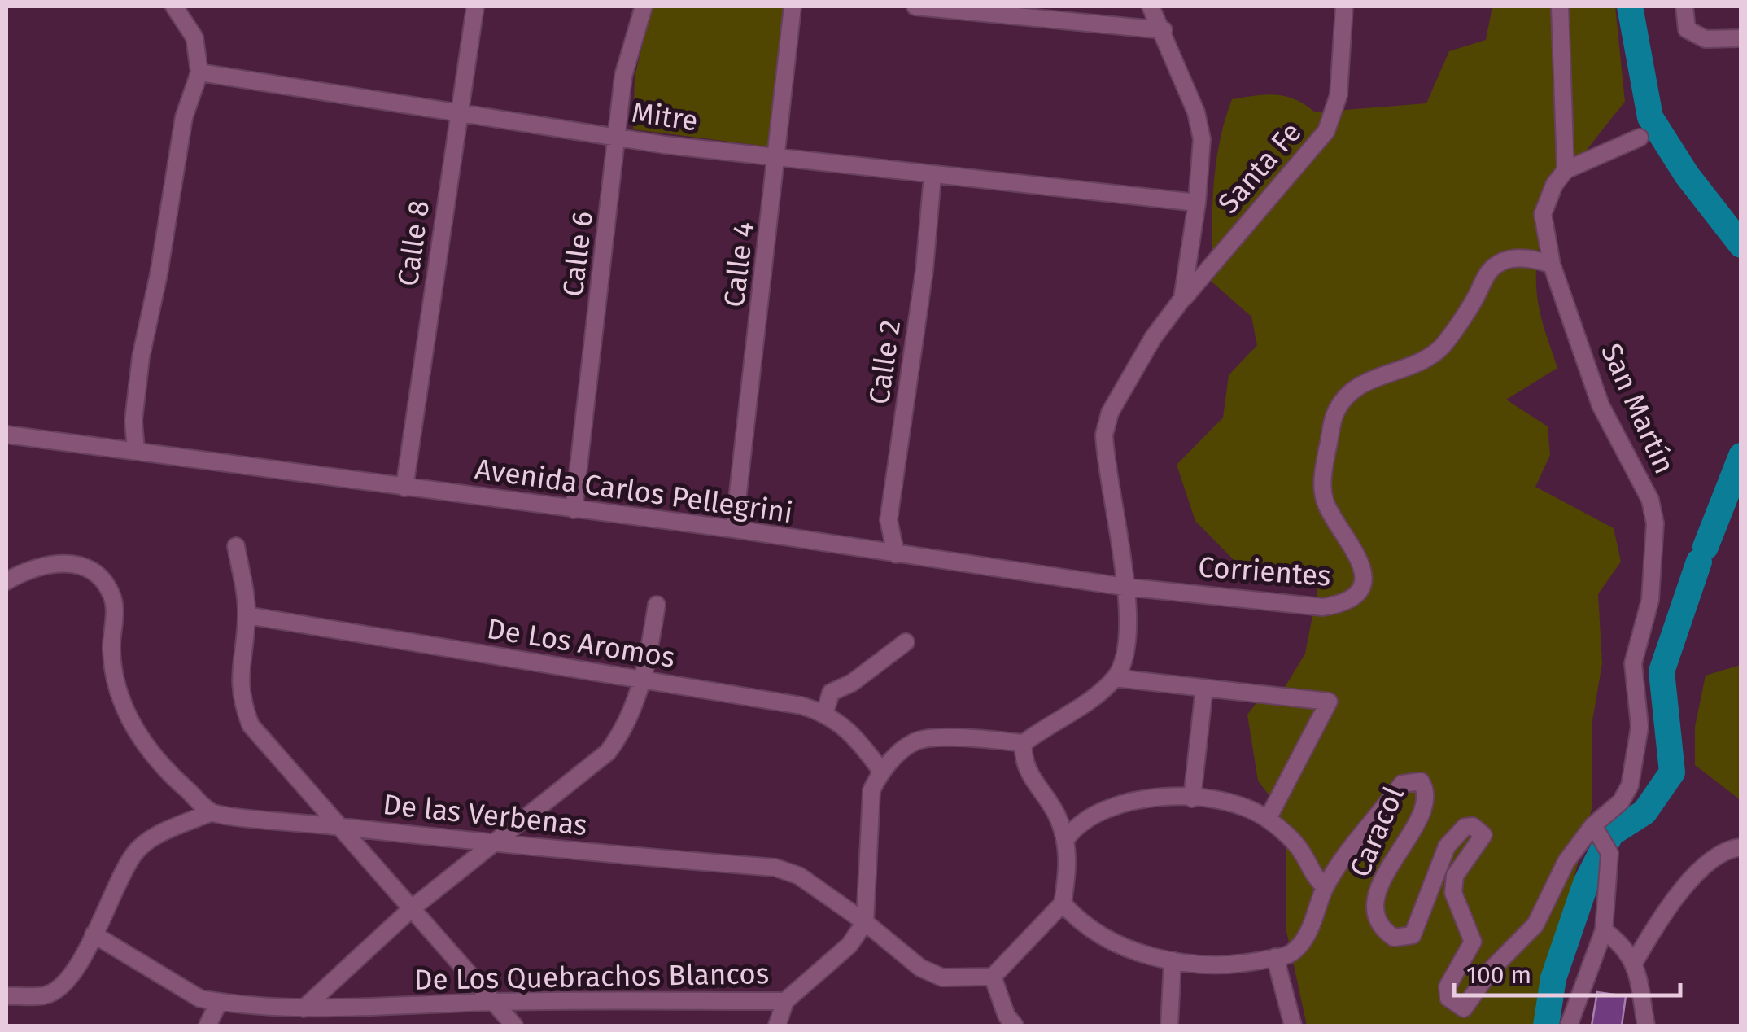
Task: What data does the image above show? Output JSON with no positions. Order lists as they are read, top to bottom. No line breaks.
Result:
{"streets":{"street":["Mitre","Santa Fe","Calle 8","Calle 6","Calle 4","Calle 2","San Martín","Avenida Carlos Pellegrini","Corrientes","De Los Aromos","De las Verbenas","Caracol","De Los Quebrachos Blancos"]},"crossings":[["Mitre","Calle 8"],["Mitre","Calle 6"],["Mitre","Calle 4"],["Mitre","Calle 2"],["Santa Fe","Avenida Carlos Pellegrini"],["Santa Fe","Corrientes"],["Calle 8","Avenida Carlos Pellegrini"],["Calle 6","Avenida Carlos Pellegrini"],["Calle 4","Avenida Carlos Pellegrini"],["Calle 2","Avenida Carlos Pellegrini"],["San Martín","Corrientes"],["San Martín","Caracol"],["Avenida Carlos Pellegrini","Corrientes"],["De Los Aromos","De las Verbenas"],["De Los Aromos","De Los Quebrachos Blancos"],["De las Verbenas","De Los Quebrachos Blancos"]],"scale_bar":"100 m"}
